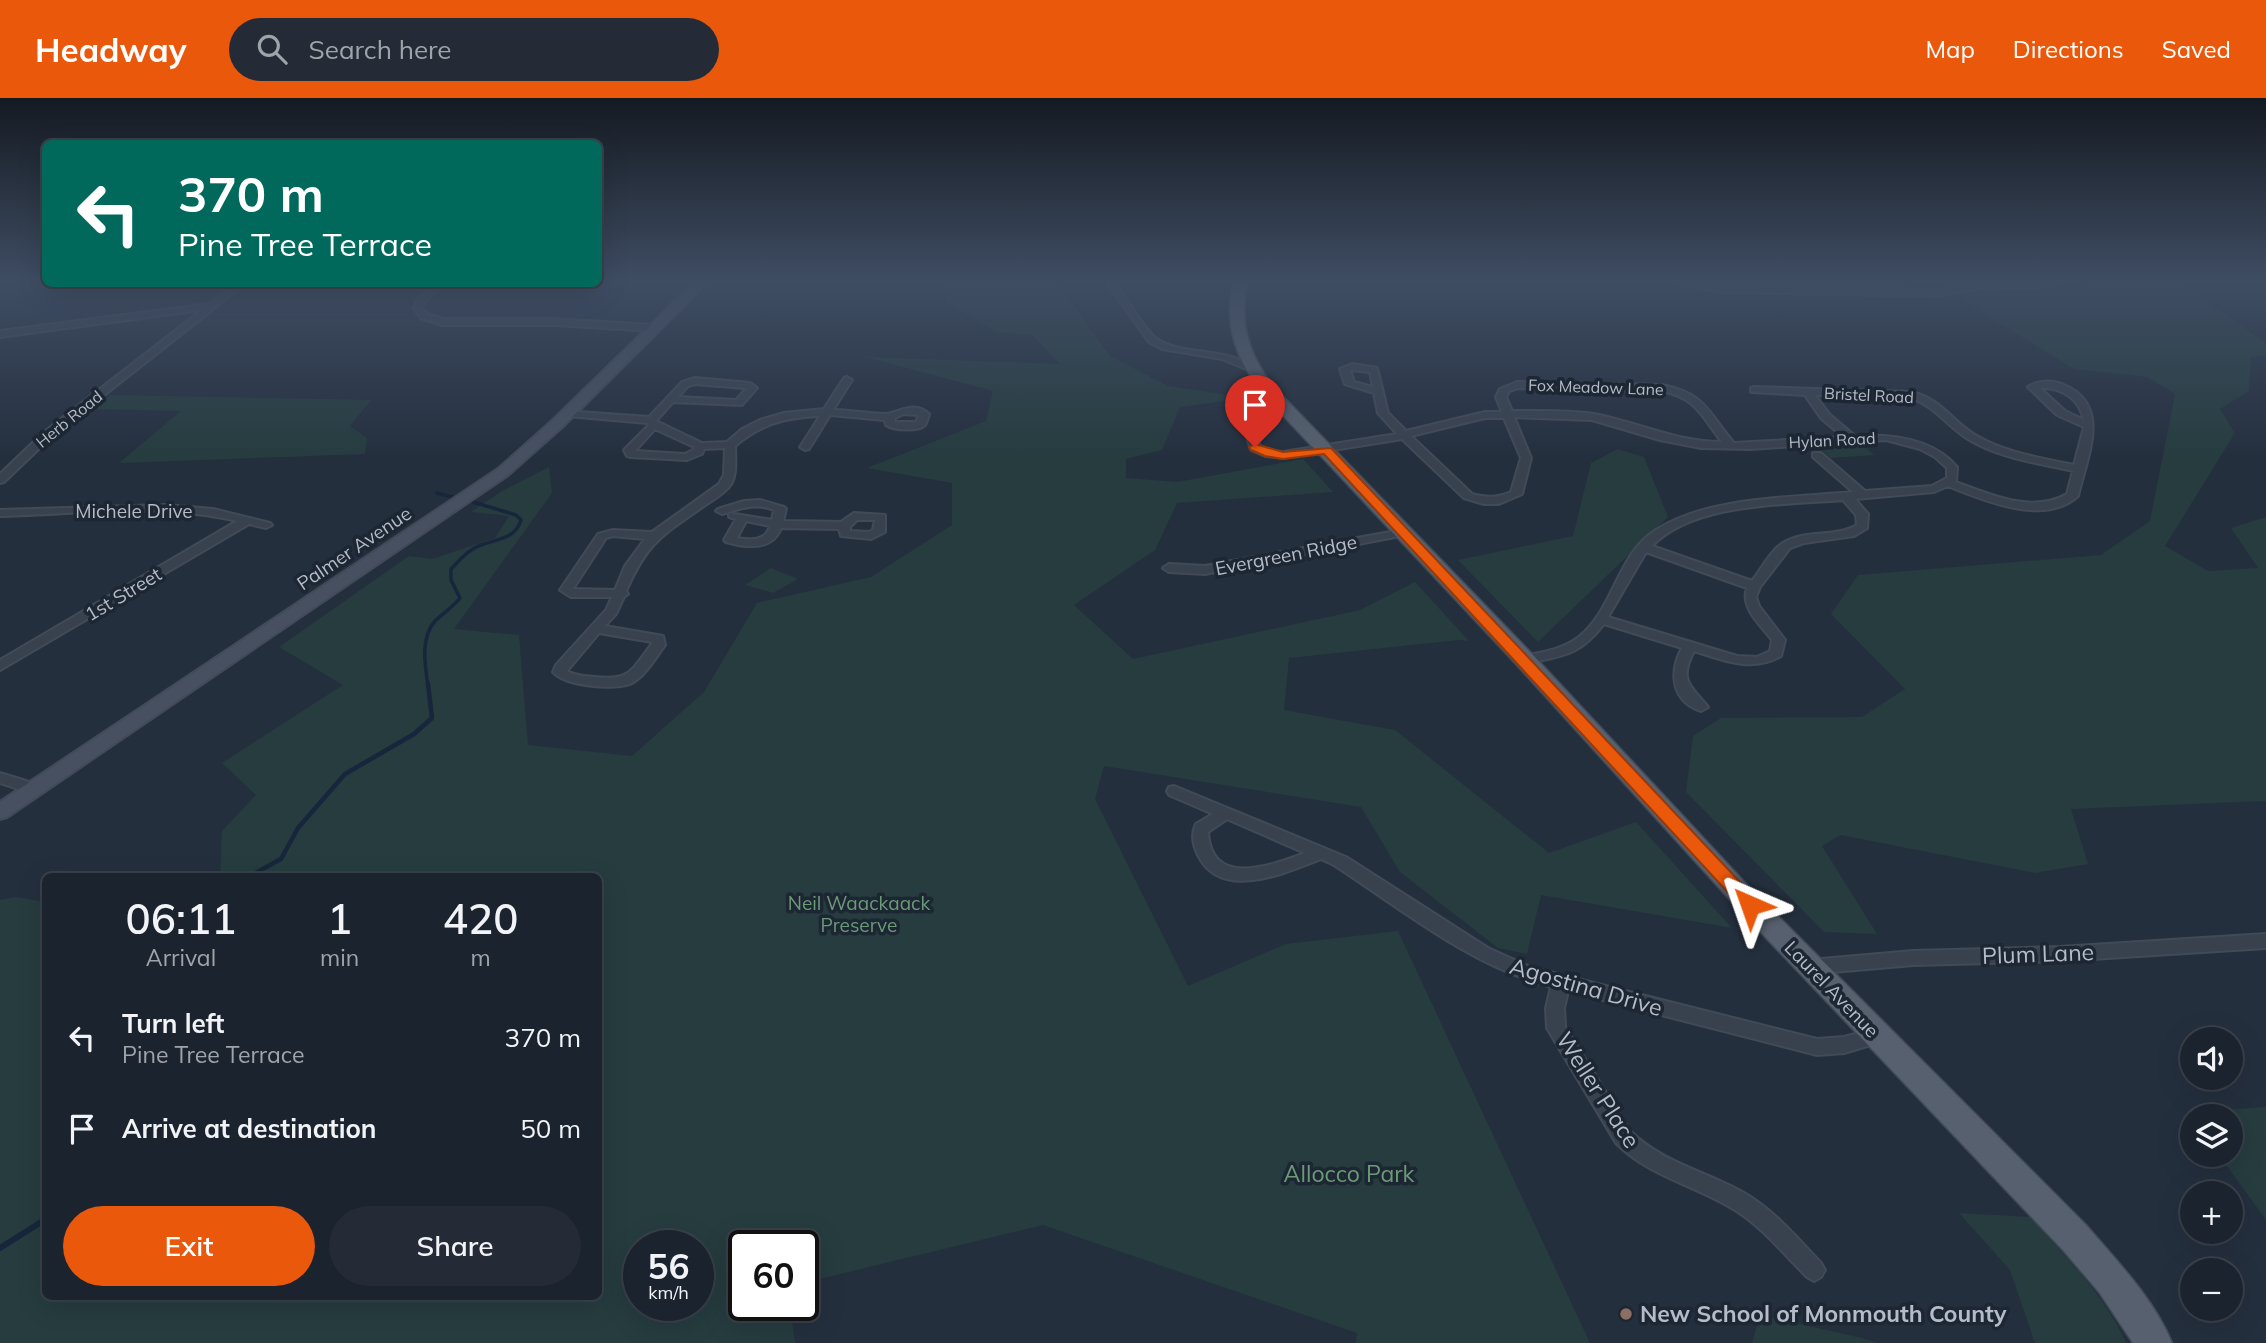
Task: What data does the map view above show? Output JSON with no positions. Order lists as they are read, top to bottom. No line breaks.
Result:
{"streets":{"main road":["Laurel Avenue"],"street":["Fox Meadow Lane","Bristel Road","Herb Road","Hylan Road","Michele Drive","Palmer Avenue","Evergreen Ridge","1st Street","Plum Lane","Agostina Drive","Weller Place"]},"crossings":[["Fox Meadow Lane","Hylan Road"],["Bristel Road","Hylan Road"],["Hylan Road","Laurel Avenue"],["Michele Drive","1st Street"],["Evergreen Ridge","Laurel Avenue"],["Plum Lane","Laurel Avenue"],["Agostina Drive","Laurel Avenue"],["Agostina Drive","Weller Place"]],"parks":["Neil Waackaack Preserve","Allocco Park"],"places":["New School of Monmouth County"],"page":{"header":"Headway","search":"Search here","nav":["Map","Directions","Saved"],"turn":["370 m","Pine Tree Terrace"],"eta":["06:11","Arrival","1","min","420","m"],"list":[{"name":"Turn left","note":"Pine Tree Terrace","value":"370 m"},{"name":"Arrive at destination","value":"50 m"}],"map_buttons":["+","−"],"buttons":["Exit","Share"],"speed":"56 km/h","limit":"60"}}
